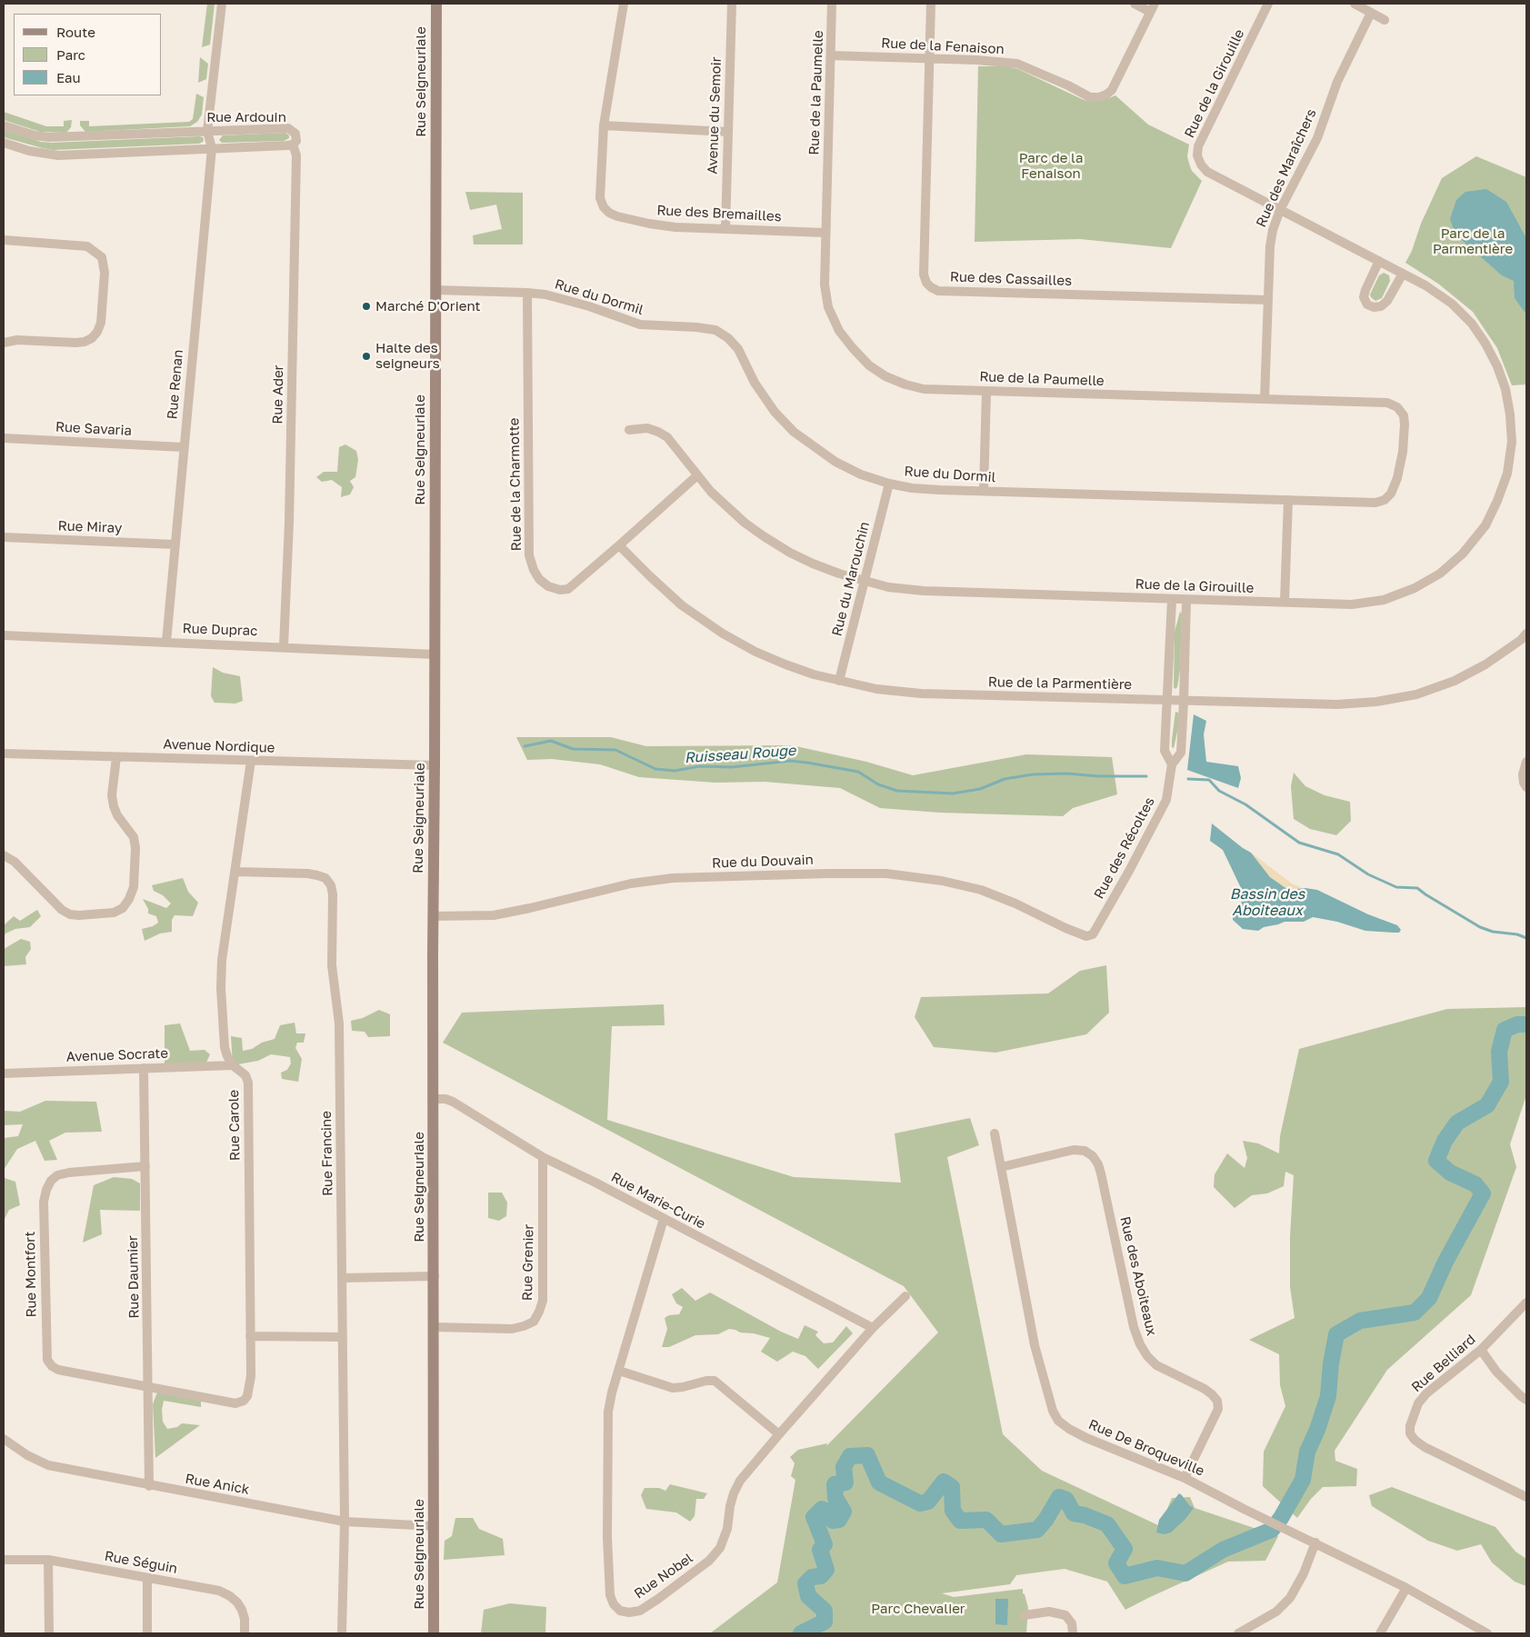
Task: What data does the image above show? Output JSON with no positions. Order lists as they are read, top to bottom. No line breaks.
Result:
{"streets":{"street":["Rue de la Fenaison","Rue Seigneuriale","Rue de la Girouille","Rue de la Paumelle","Avenue du Semoir","Rue Ardouin","Rue des Maraîchers","Rue des Bremailles","Rue des Cassailles","Rue du Dormil","Rue Renan","Rue Ader","Rue Savaria","Rue de la Charmotte","Rue Miray","Rue du Marouchin","Rue Duprac","Rue de la Parmentière","Avenue Nordique","Rue des Récoltes","Rue du Douvain","Avenue Socrate","Rue Carole","Rue Francine","Rue Marie-Curie","Rue Grenier","Rue Montfort","Rue des Aboiteaux","Rue Daumier","Rue Belliard","Rue De Broqueville","Rue Anick","Rue Séguin","Rue Nobel"]},"crossings":[["Rue de la Fenaison","Rue de la Paumelle"],["Rue de la Fenaison","Rue des Cassailles"],["Rue Seigneuriale","Rue du Dormil"],["Rue Seigneuriale","Rue Duprac"],["Rue Seigneuriale","Avenue Nordique"],["Rue Seigneuriale","Rue du Douvain"],["Rue Seigneuriale","Rue Marie-Curie"],["Rue Seigneuriale","Rue Grenier"],["Rue Seigneuriale","Rue Anick"],["Rue de la Girouille","Rue des Maraîchers"],["Rue de la Girouille","Rue de la Charmotte"],["Rue de la Girouille","Rue du Marouchin"],["Rue de la Girouille","Rue des Récoltes"],["Rue de la Paumelle","Rue des Maraîchers"],["Rue de la Paumelle","Rue des Bremailles"],["Rue de la Paumelle","Rue du Dormil"],["Avenue du Semoir","Rue des Bremailles"],["Rue Ardouin","Rue Renan"],["Rue Ardouin","Rue Ader"],["Rue des Maraîchers","Rue des Cassailles"],["Rue du Dormil","Rue de la Charmotte"],["Rue du Dormil","Rue du Marouchin"],["Rue Renan","Rue Savaria"],["Rue Renan","Rue Miray"],["Rue Renan","Rue Duprac"],["Rue Ader","Rue Duprac"],["Rue de la Charmotte","Rue de la Parmentière"],["Rue du Marouchin","Rue de la Parmentière"],["Rue de la Parmentière","Rue des Récoltes"],["Avenue Nordique","Rue Carole"],["Rue des Récoltes","Rue du Douvain"],["Avenue Socrate","Rue Carole"],["Avenue Socrate","Rue Daumier"],["Rue Carole","Rue Francine"],["Rue Carole","Rue Montfort"],["Rue Carole","Rue Daumier"],["Rue Francine","Rue Anick"],["Rue Marie-Curie","Rue Grenier"],["Rue Marie-Curie","Rue Nobel"],["Rue Montfort","Rue Daumier"],["Rue des Aboiteaux","Rue De Broqueville"],["Rue Daumier","Rue Anick"]],"water":["Ruisseau Rouge","Bassin des Aboiteaux"],"parks":["Parc de la Fenaison","Parc de la Parmentière","Parc Chevalier"],"places":["Marché D'Orient","Halte des seigneurs"],"legend":["Route","Parc","Eau"]}
